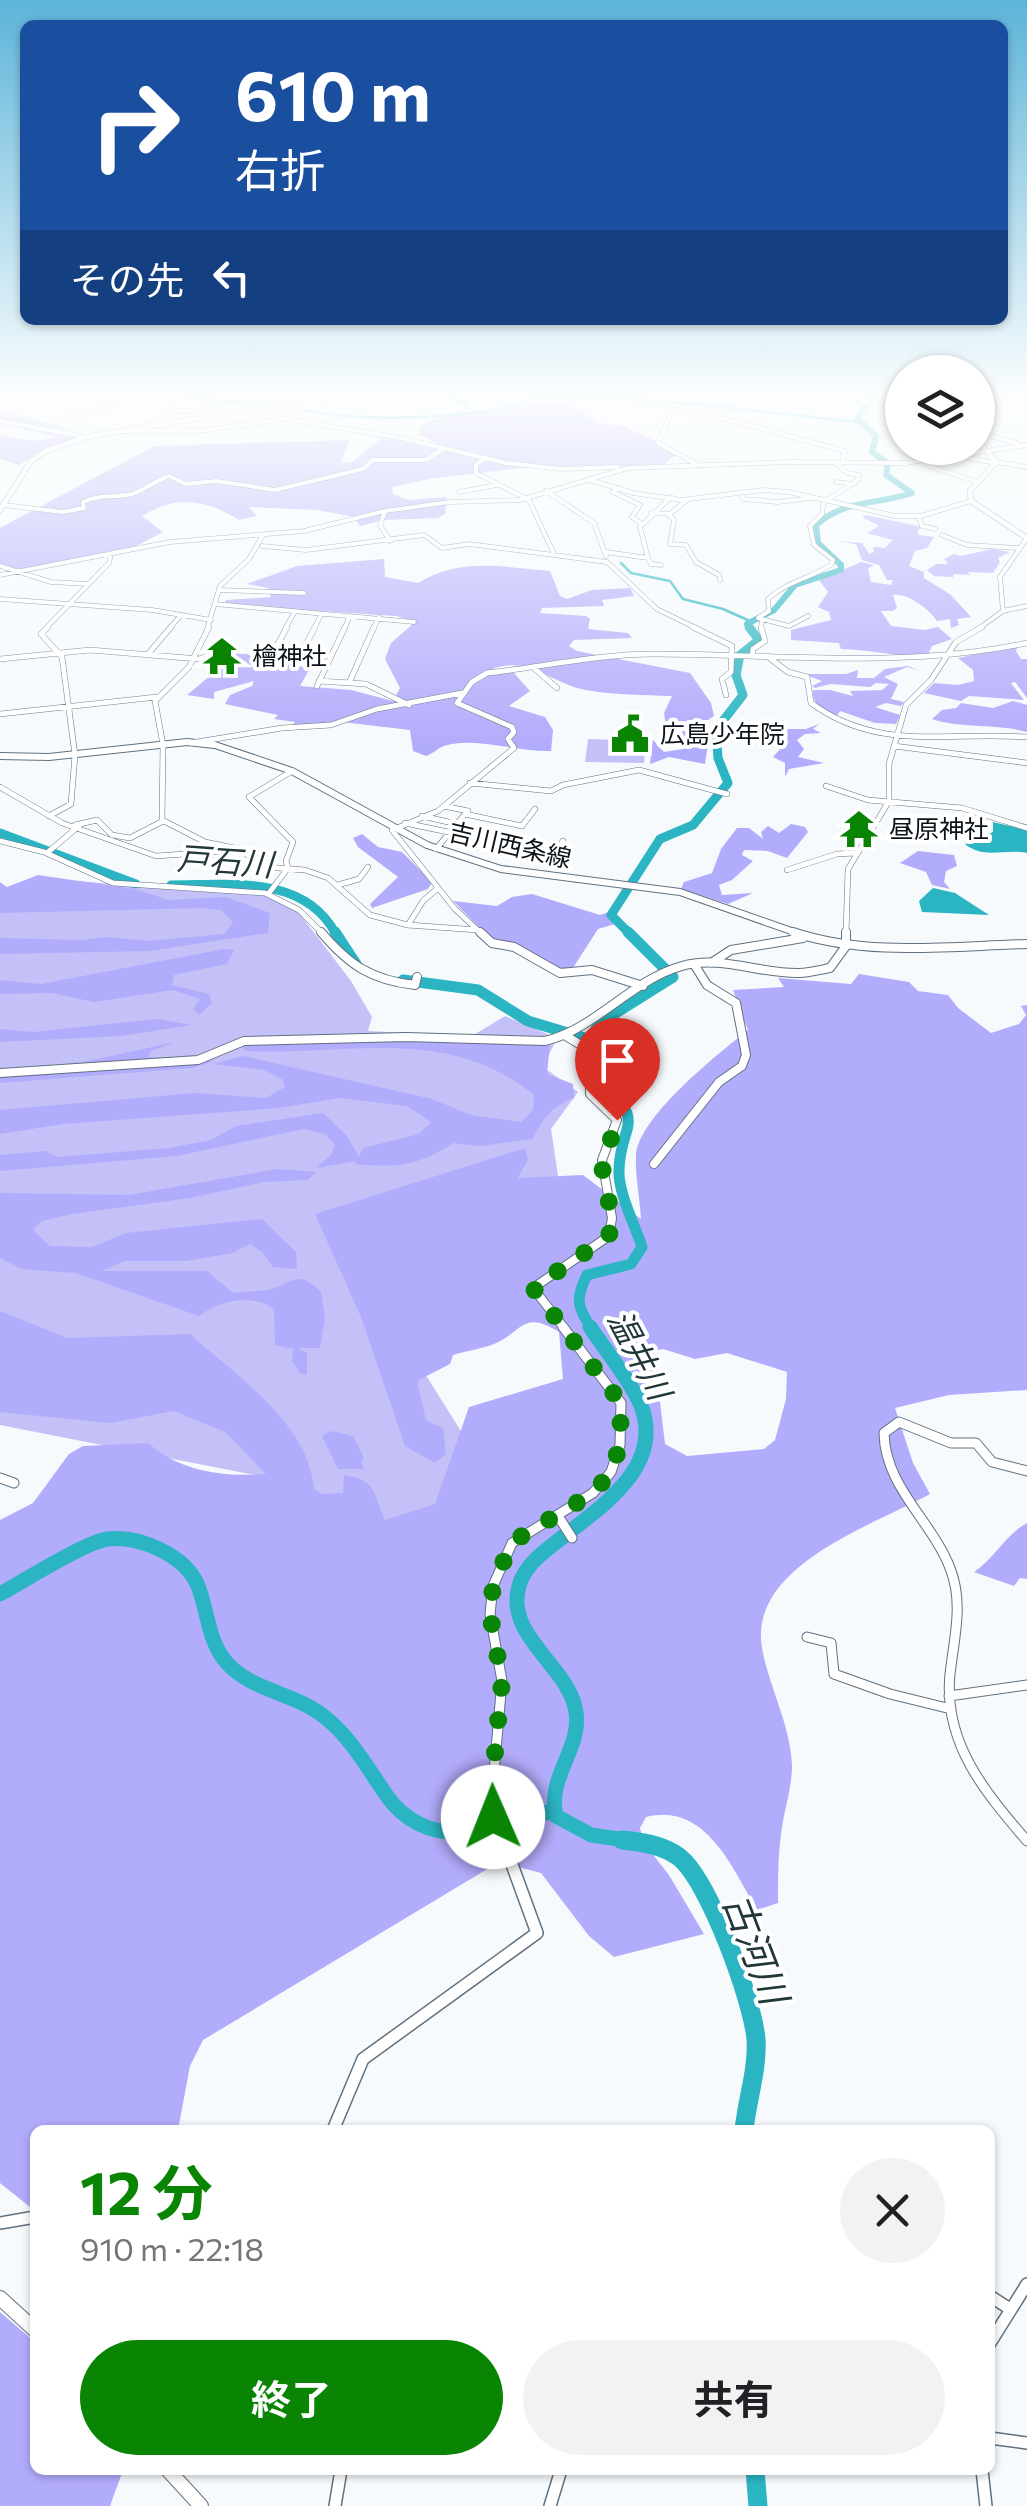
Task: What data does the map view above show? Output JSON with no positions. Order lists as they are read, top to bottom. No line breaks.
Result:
{"streets":{"main road":["吉川西条線"]},"water":["戸石川","温井川","古河川"],"places":{"temple":["檜神社","昼原神社"],"public building":["広島少年院"]},"page":{"turn":["610 m","右折"],"then":"その先","heading":["12 分","910 m · 22:18"],"buttons":["終了","共有"]}}
